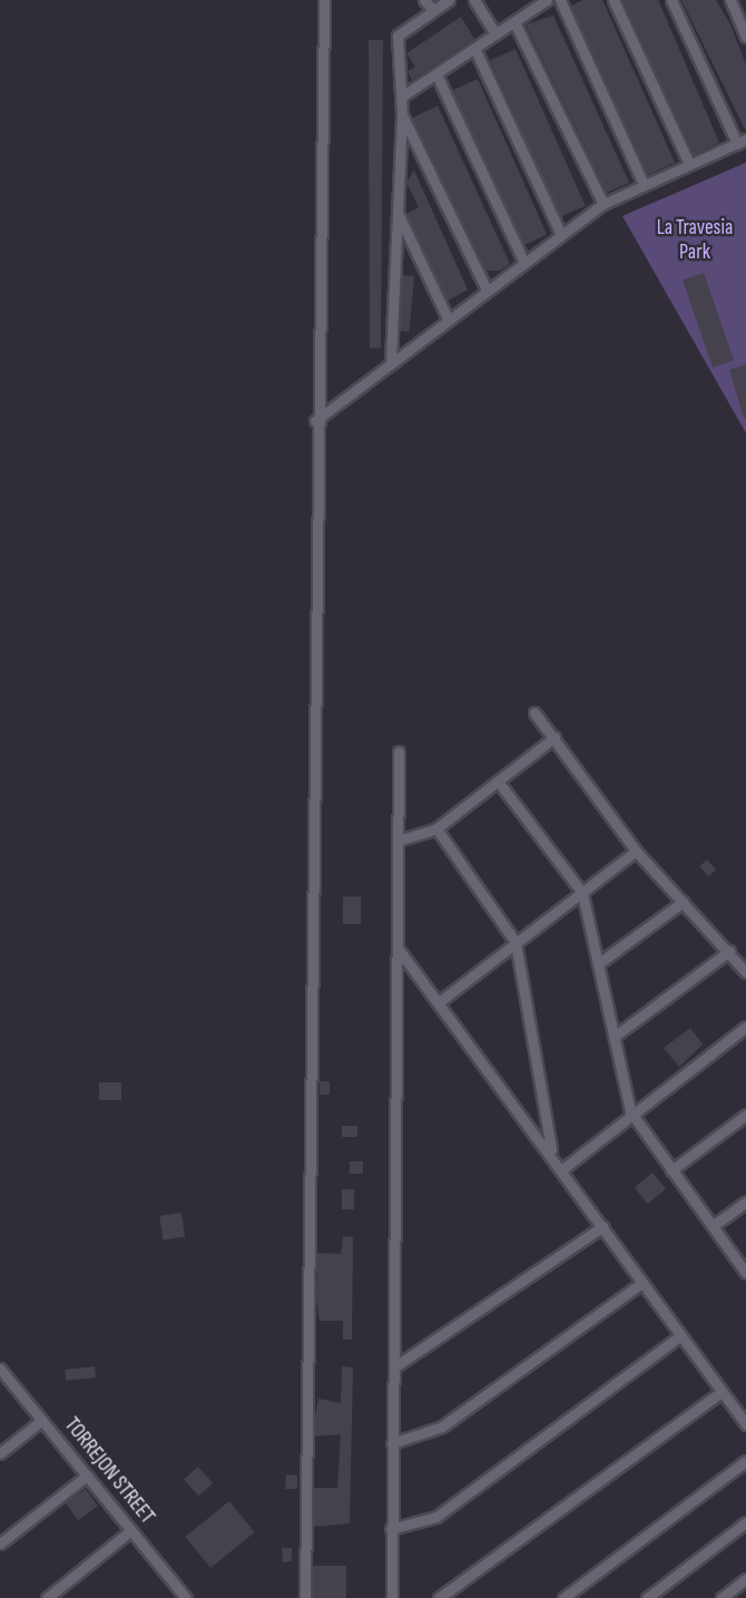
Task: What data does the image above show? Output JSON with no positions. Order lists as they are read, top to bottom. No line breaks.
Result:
{"streets":{"street":["TORREJON STREET"]},"parks":["La Travesia Park"]}
